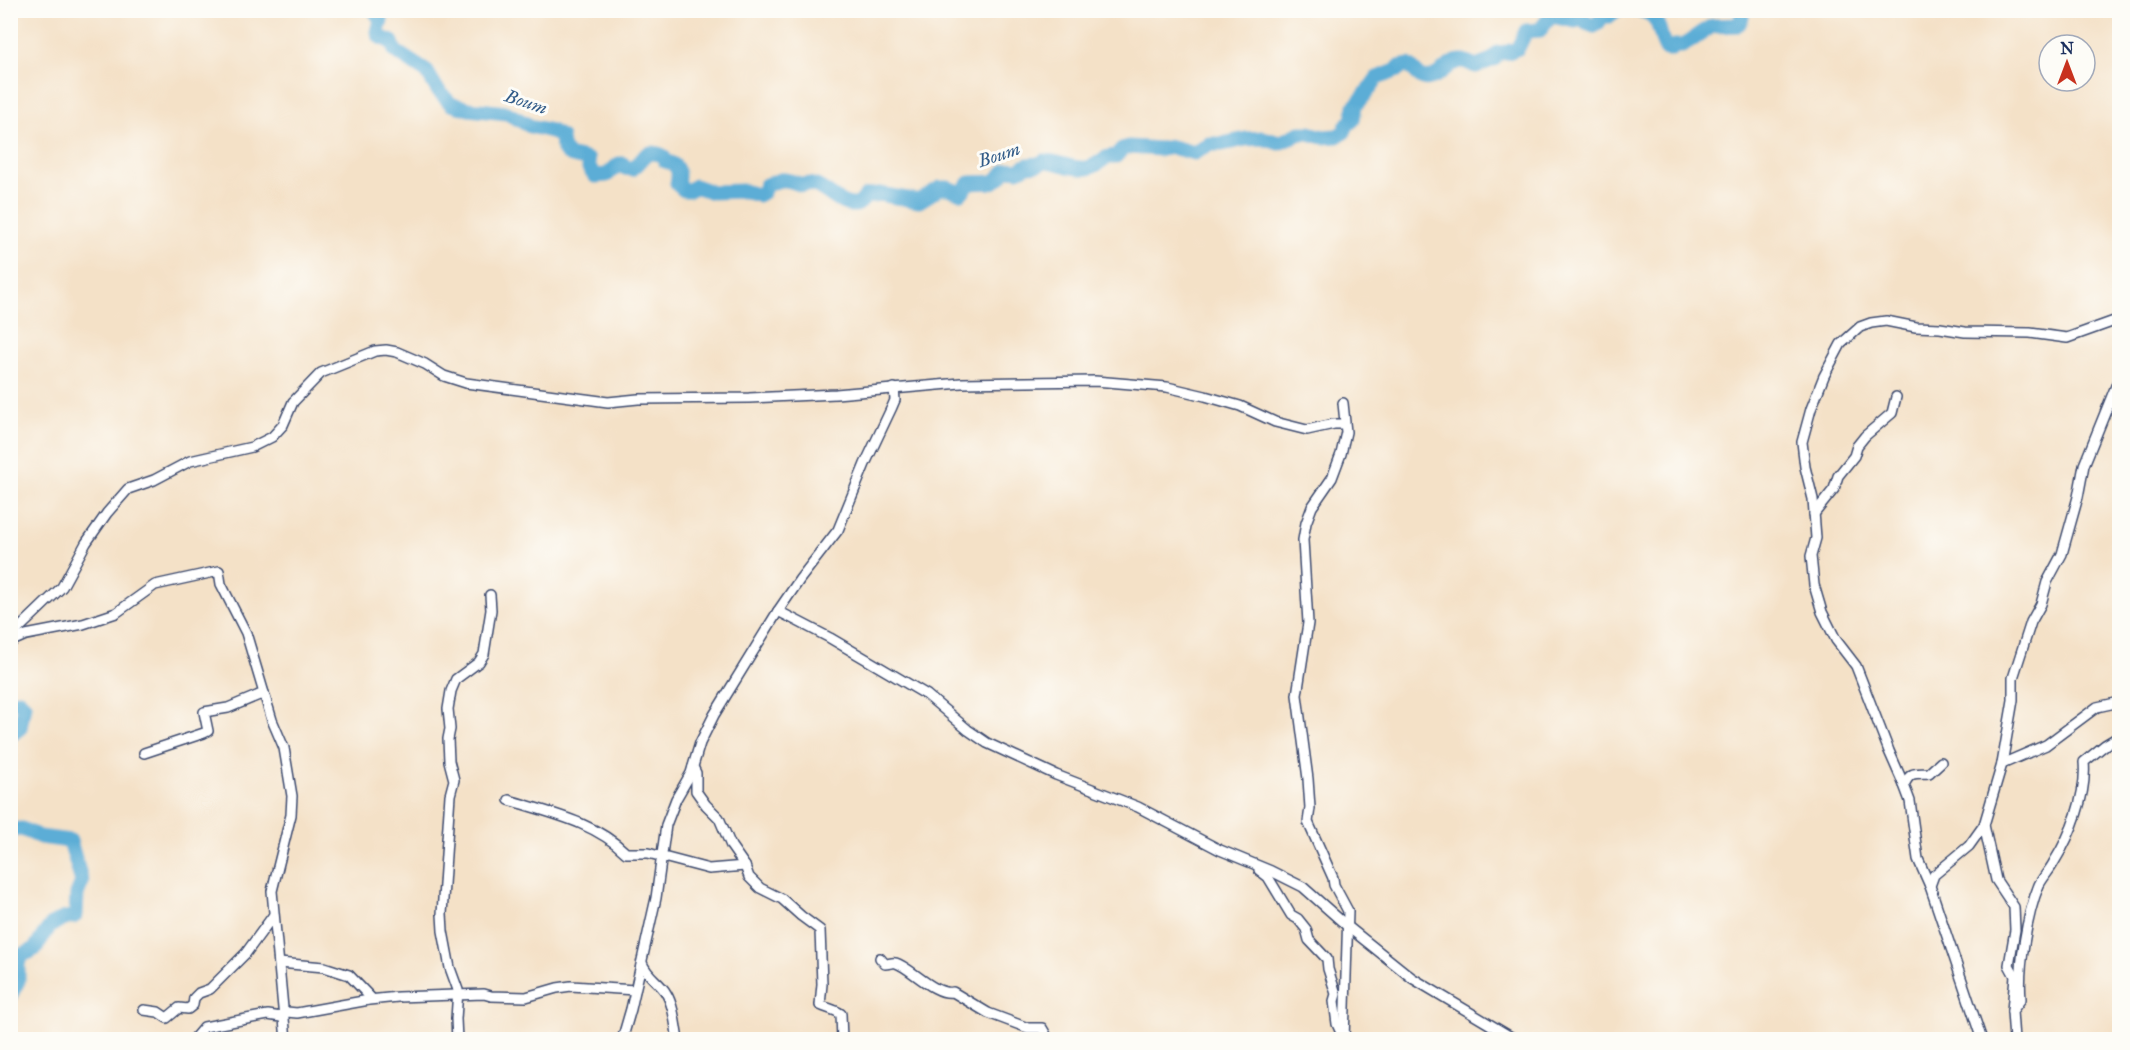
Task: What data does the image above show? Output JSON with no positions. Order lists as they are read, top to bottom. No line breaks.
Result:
{"water":["Boum"],"north":"top"}
